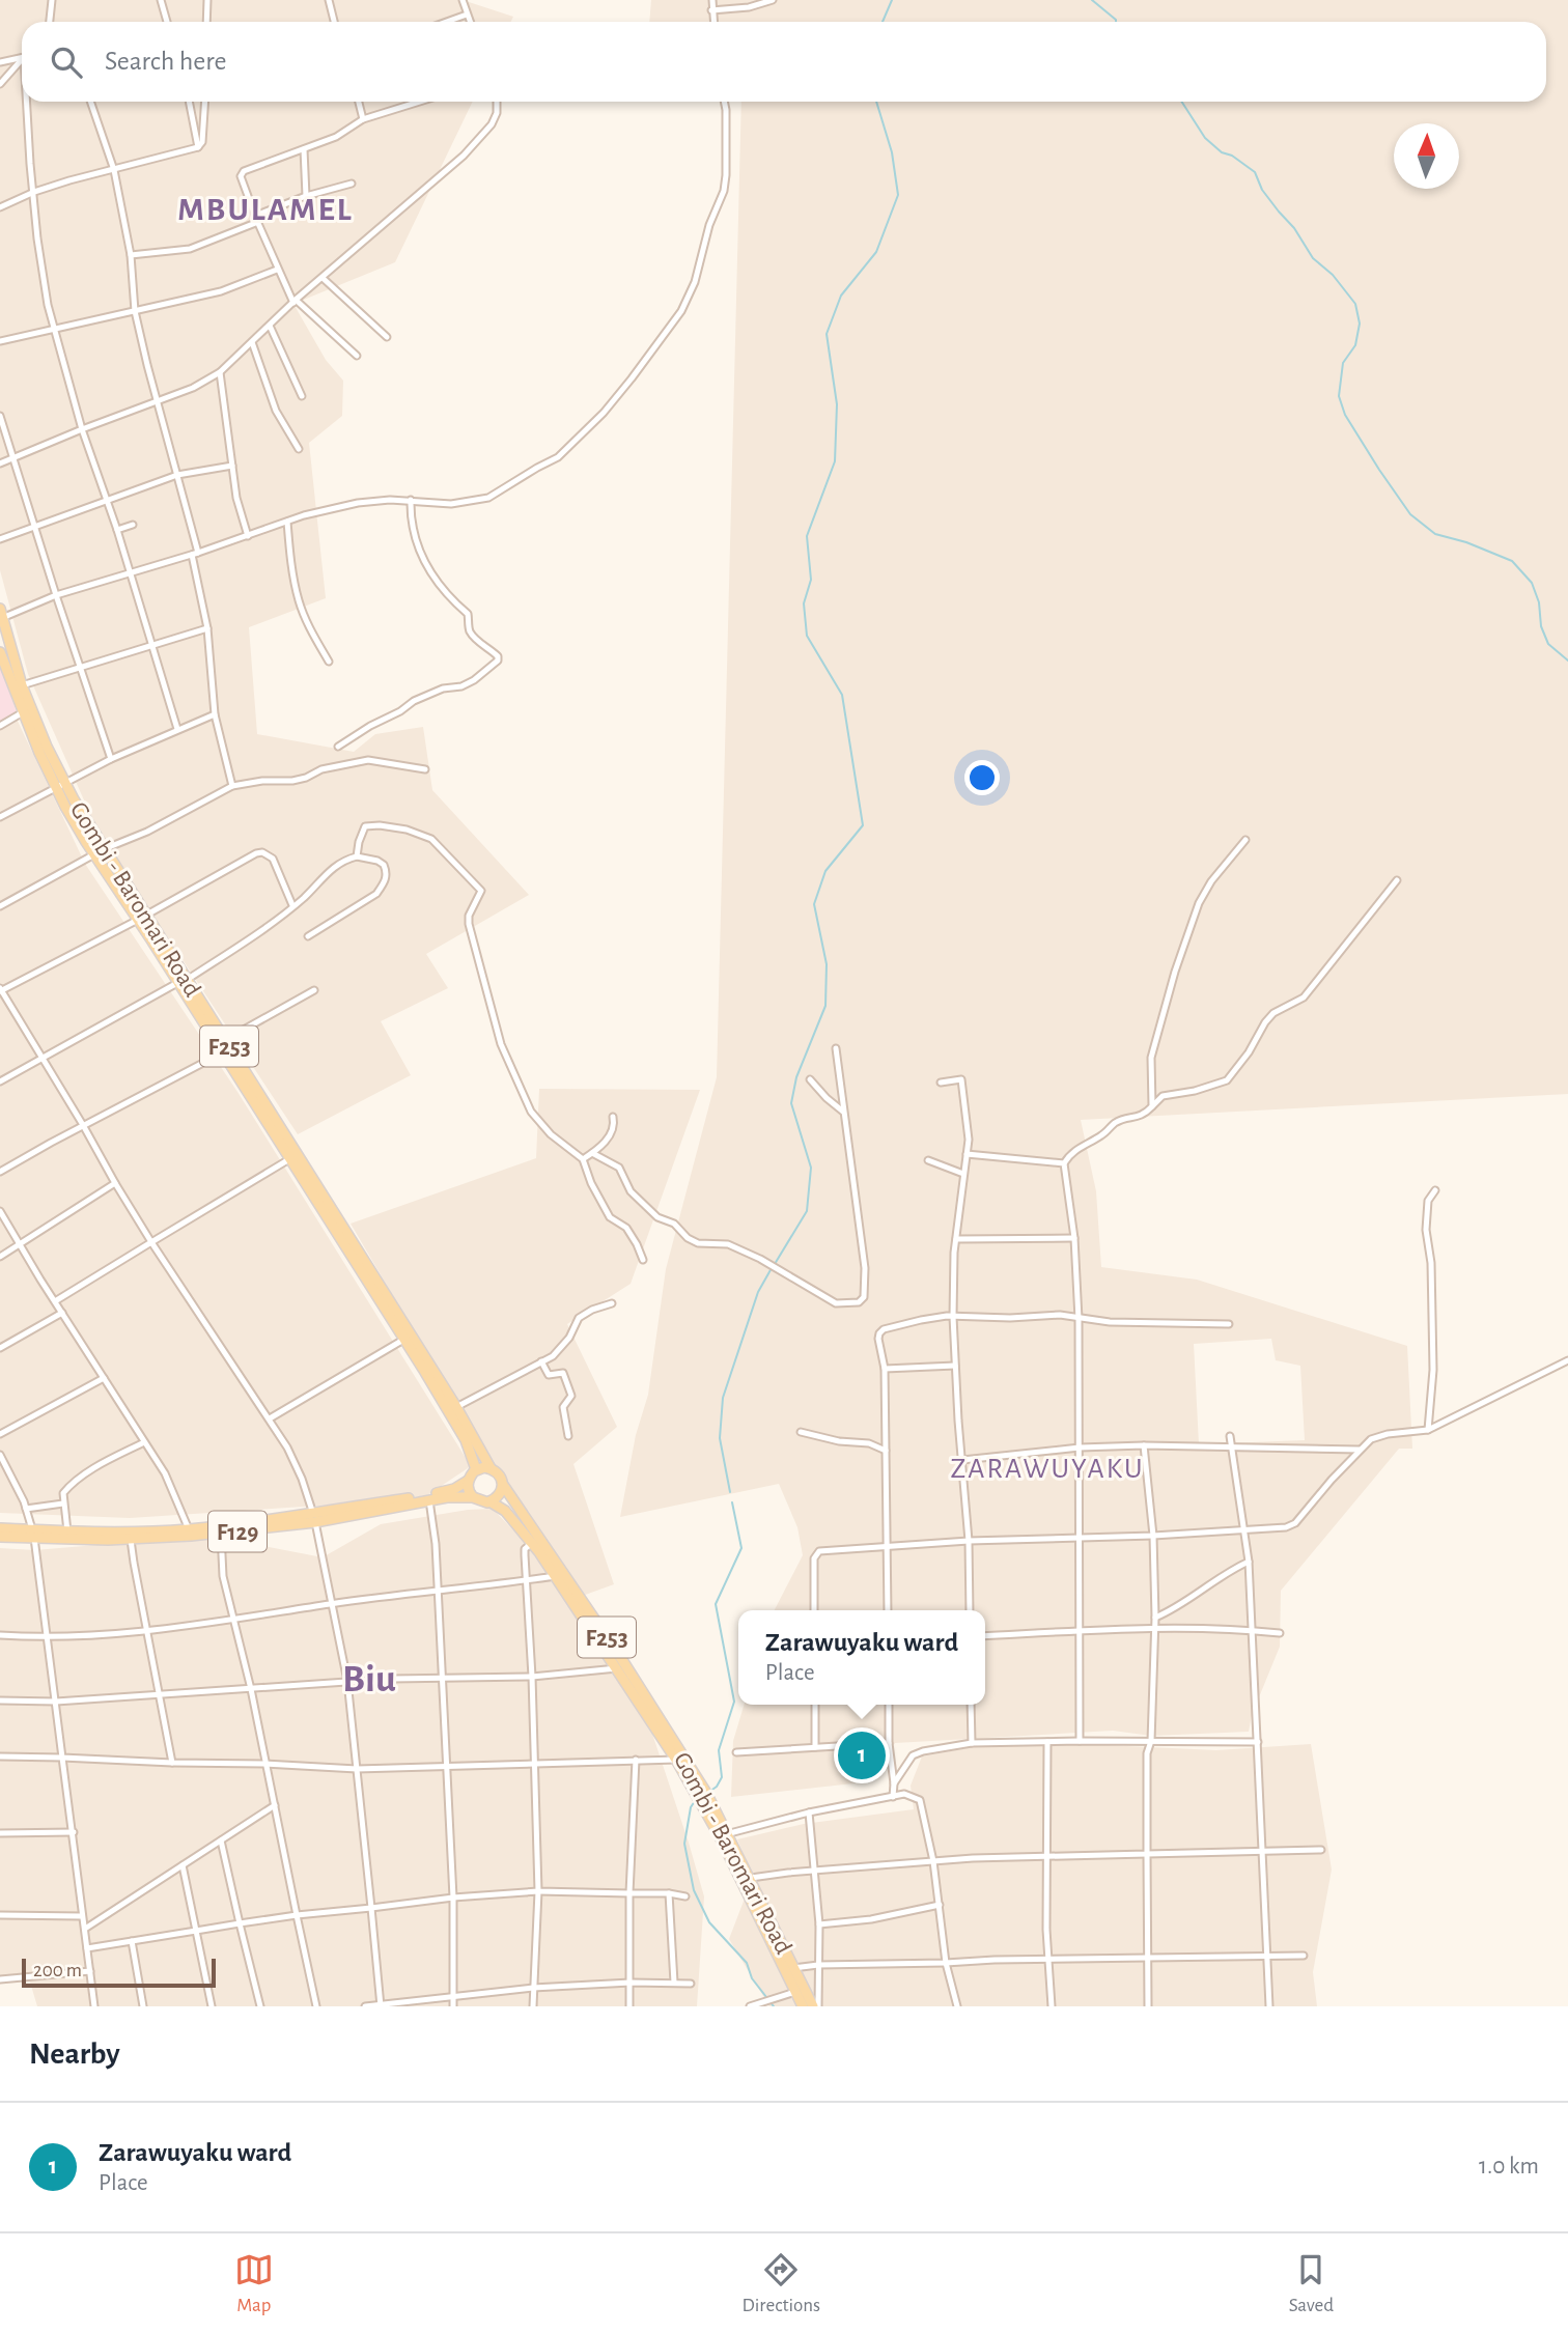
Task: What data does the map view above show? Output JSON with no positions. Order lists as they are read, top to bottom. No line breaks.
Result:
{"streets":{"main road":["Gombi - Baromari Road","F253","F129"]},"crossings":[["Gombi - Baromari Road","F253"],["Gombi - Baromari Road","F129"],["F253","F129"]],"districts":["MBULAMEL","ZARAWUYAKU","Biu"],"scale_bar":"200 m","north":"top","page":{"search":"Search here","popup":["Zarawuyaku ward","Place"],"pins":"1","scale":"200 m","heading":"Nearby","list":[{"mark":"1","name":"Zarawuyaku ward","note":"Place","value":"1.0 km"}],"nav":["Map","Directions","Saved"]}}
